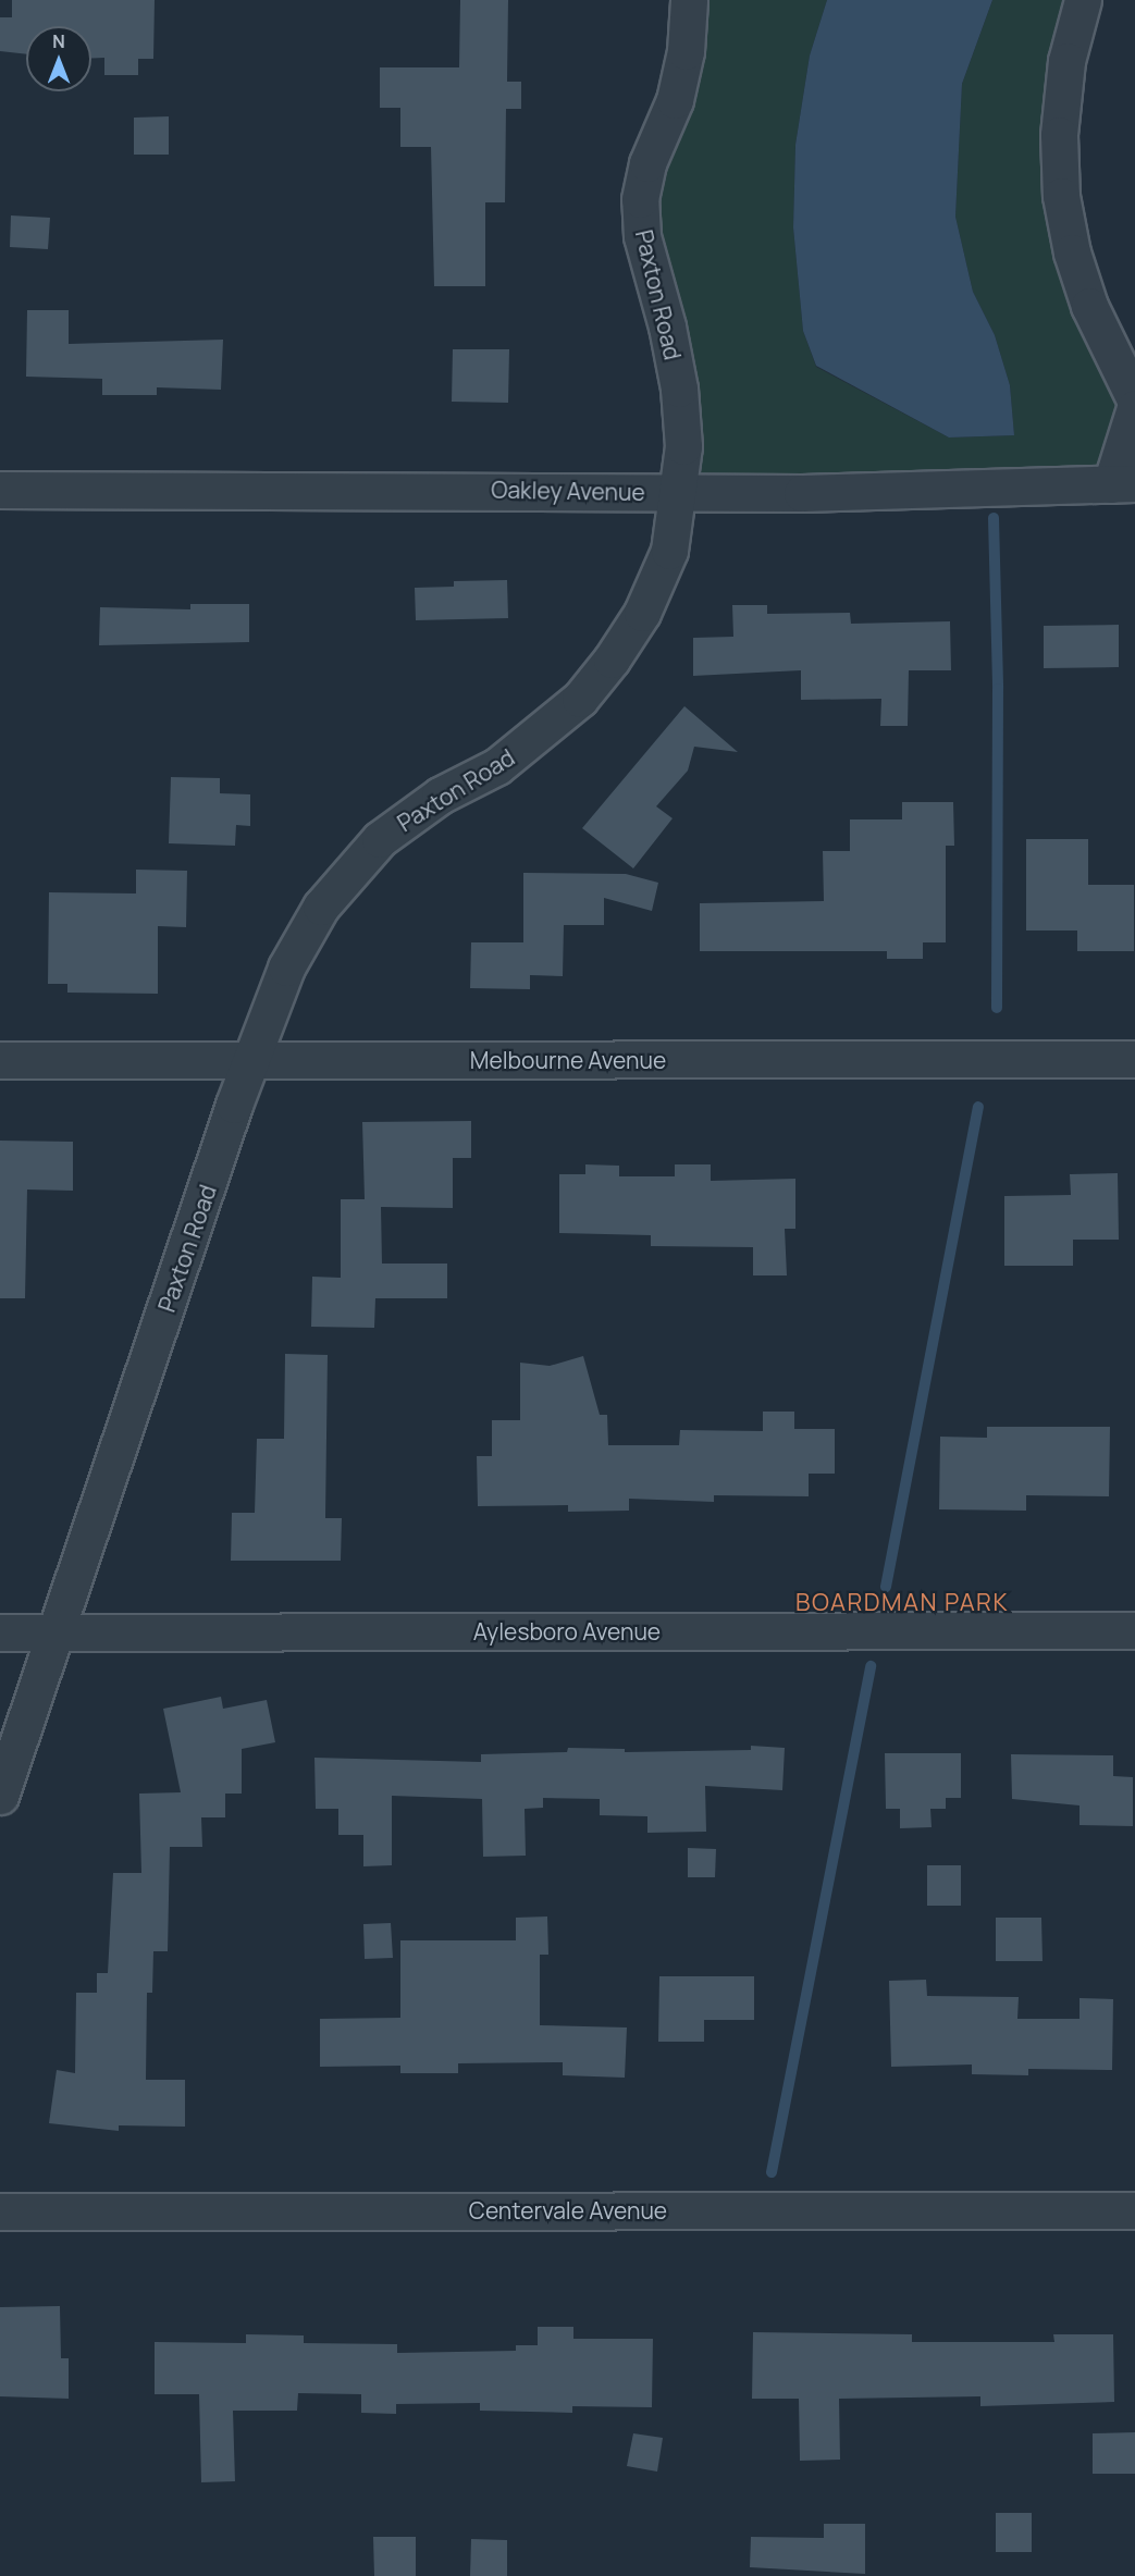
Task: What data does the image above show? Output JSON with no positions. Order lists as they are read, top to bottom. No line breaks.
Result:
{"streets":{"street":["Paxton Road","Oakley Avenue","Melbourne Avenue","Aylesboro Avenue","Centervale Avenue"]},"crossings":[["Paxton Road","Oakley Avenue"],["Paxton Road","Melbourne Avenue"],["Paxton Road","Aylesboro Avenue"]],"districts":["BOARDMAN PARK"],"north":"top"}
